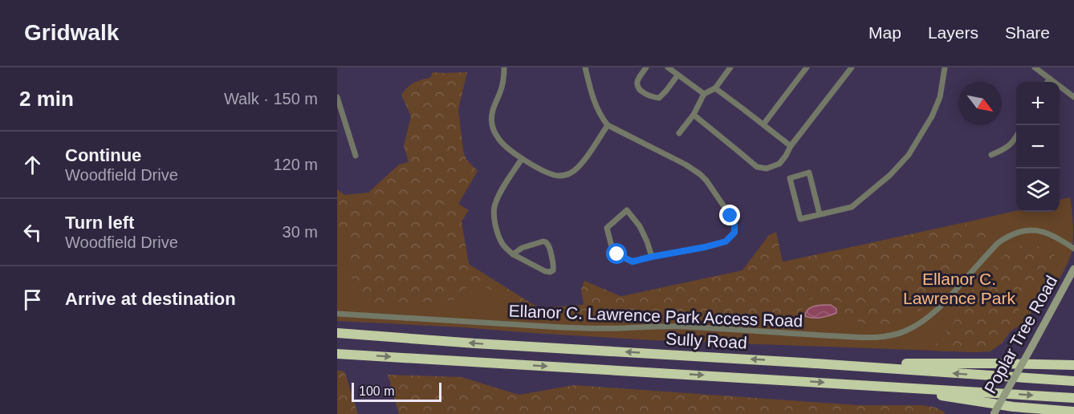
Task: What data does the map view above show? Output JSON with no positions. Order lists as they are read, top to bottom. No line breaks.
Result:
{"streets":{"highway":["Sully Road"],"main road":["Poplar Tree Road"],"street":["Ellanor C. Lawrence Park Access Road"]},"parks":["Ellanor C. Lawrence Park"],"scale_bar":"100 m","north":"bottom right","page":{"header":"Gridwalk","nav":["Map","Layers","Share"],"heading":["2 min","Walk · 150 m"],"map_buttons":["+","−"],"list":[["Continue","Woodfield Drive","120 m"],["Turn left","Woodfield Drive","30 m"],"Arrive at destination"],"scale":"100 m"}}
